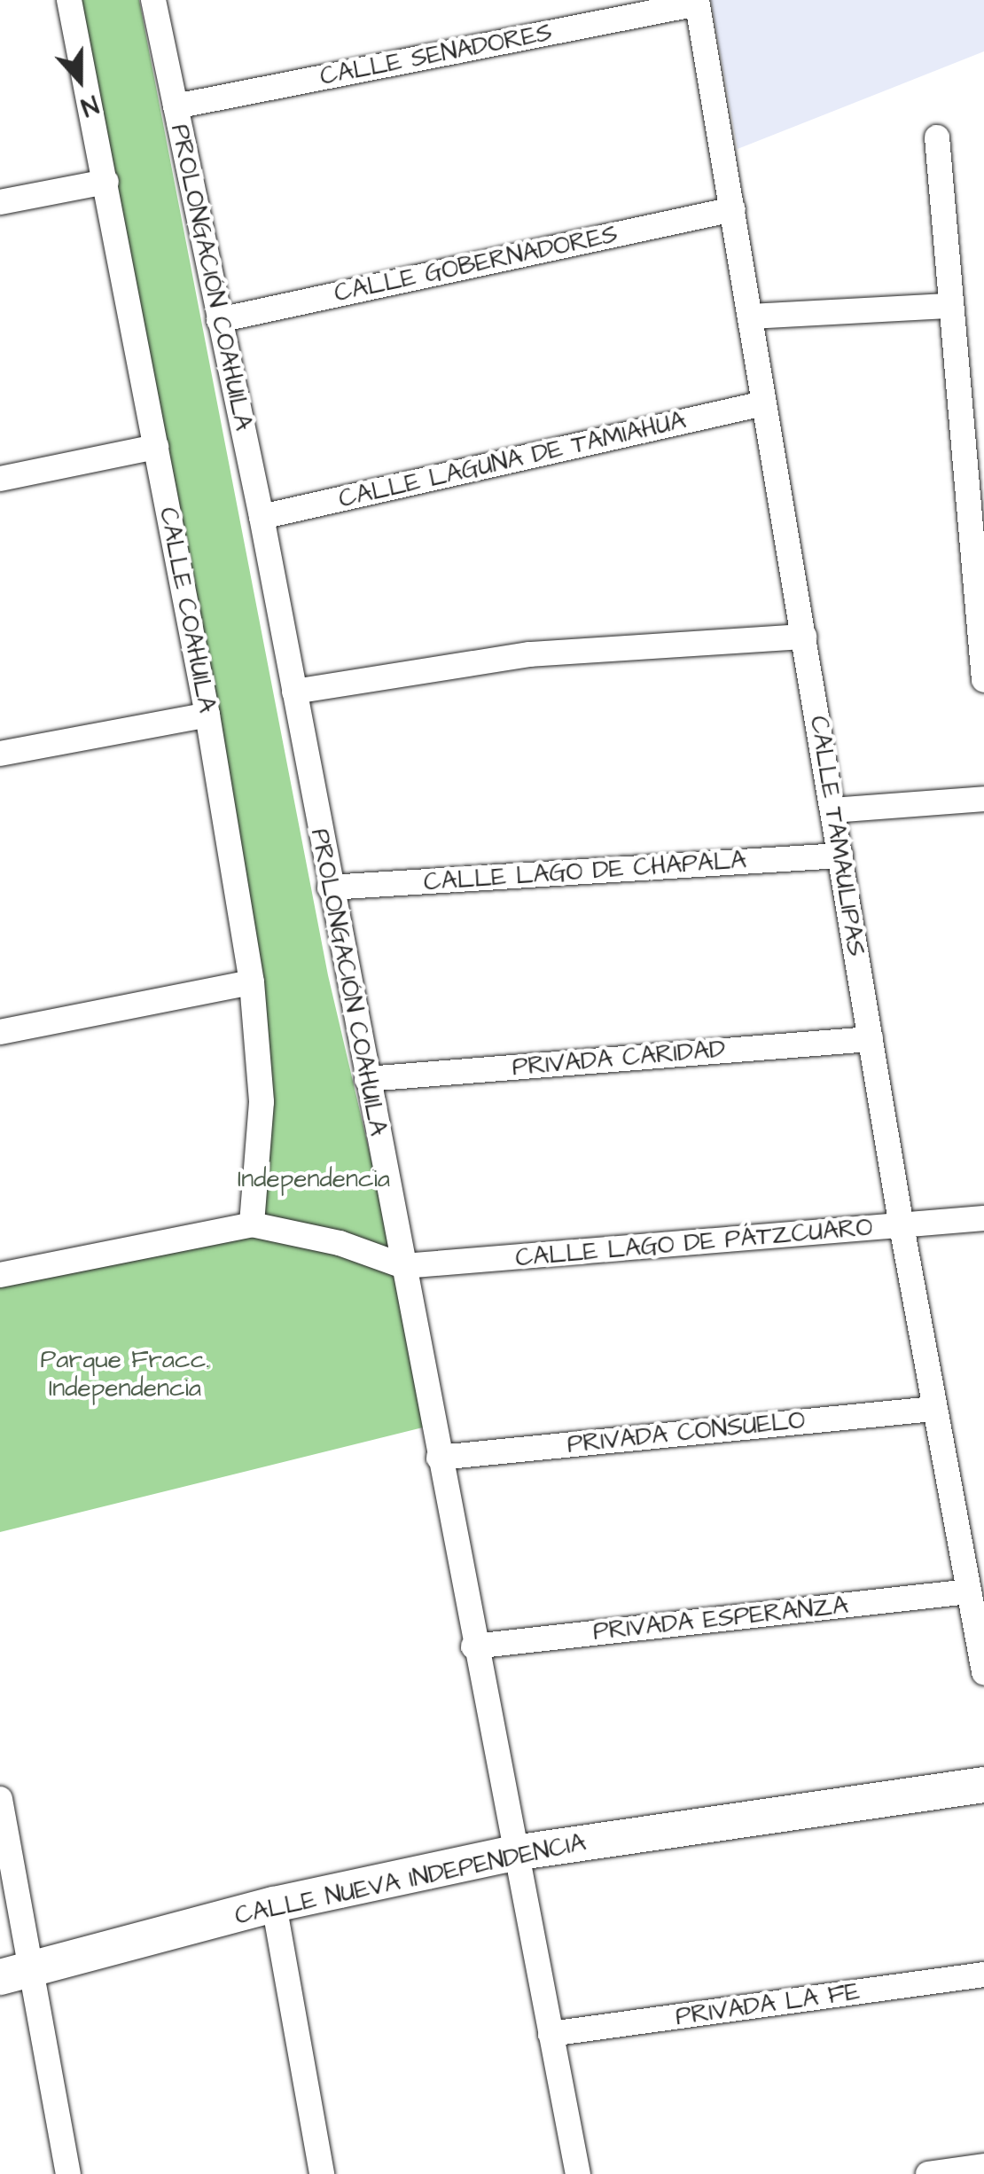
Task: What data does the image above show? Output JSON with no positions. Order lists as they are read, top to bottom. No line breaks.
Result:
{"streets":{"street":["CALLE SENADORES","CALLE GOBERNADORES","PROLONGACIÓN COAHUILA","CALLE LAGUNA DE TAMIAHUA","CALLE COAHUILA","CALLE TAMAULIPAS","CALLE LAGO DE CHAPALA","PRIVADA CARIDAD","CALLE LAGO DE PÁTZCUARO","PRIVADA CONSUELO","PRIVADA ESPERANZA","CALLE NUEVA INDEPENDENCIA","PRIVADA LA FE"]},"crossings":[["CALLE SENADORES","PROLONGACIÓN COAHUILA"],["CALLE SENADORES","CALLE TAMAULIPAS"],["CALLE GOBERNADORES","PROLONGACIÓN COAHUILA"],["CALLE GOBERNADORES","CALLE TAMAULIPAS"],["PROLONGACIÓN COAHUILA","CALLE LAGUNA DE TAMIAHUA"],["PROLONGACIÓN COAHUILA","CALLE LAGO DE CHAPALA"],["PROLONGACIÓN COAHUILA","PRIVADA CARIDAD"],["PROLONGACIÓN COAHUILA","CALLE LAGO DE PÁTZCUARO"],["PROLONGACIÓN COAHUILA","PRIVADA CONSUELO"],["PROLONGACIÓN COAHUILA","PRIVADA ESPERANZA"],["PROLONGACIÓN COAHUILA","CALLE NUEVA INDEPENDENCIA"],["PROLONGACIÓN COAHUILA","PRIVADA LA FE"],["CALLE LAGUNA DE TAMIAHUA","CALLE TAMAULIPAS"],["CALLE TAMAULIPAS","CALLE LAGO DE CHAPALA"],["CALLE TAMAULIPAS","PRIVADA CARIDAD"],["CALLE TAMAULIPAS","CALLE LAGO DE PÁTZCUARO"],["CALLE TAMAULIPAS","PRIVADA CONSUELO"],["CALLE TAMAULIPAS","PRIVADA ESPERANZA"]],"parks":["Independencia","Parque Fracc. Independencia"],"north":"bottom"}
